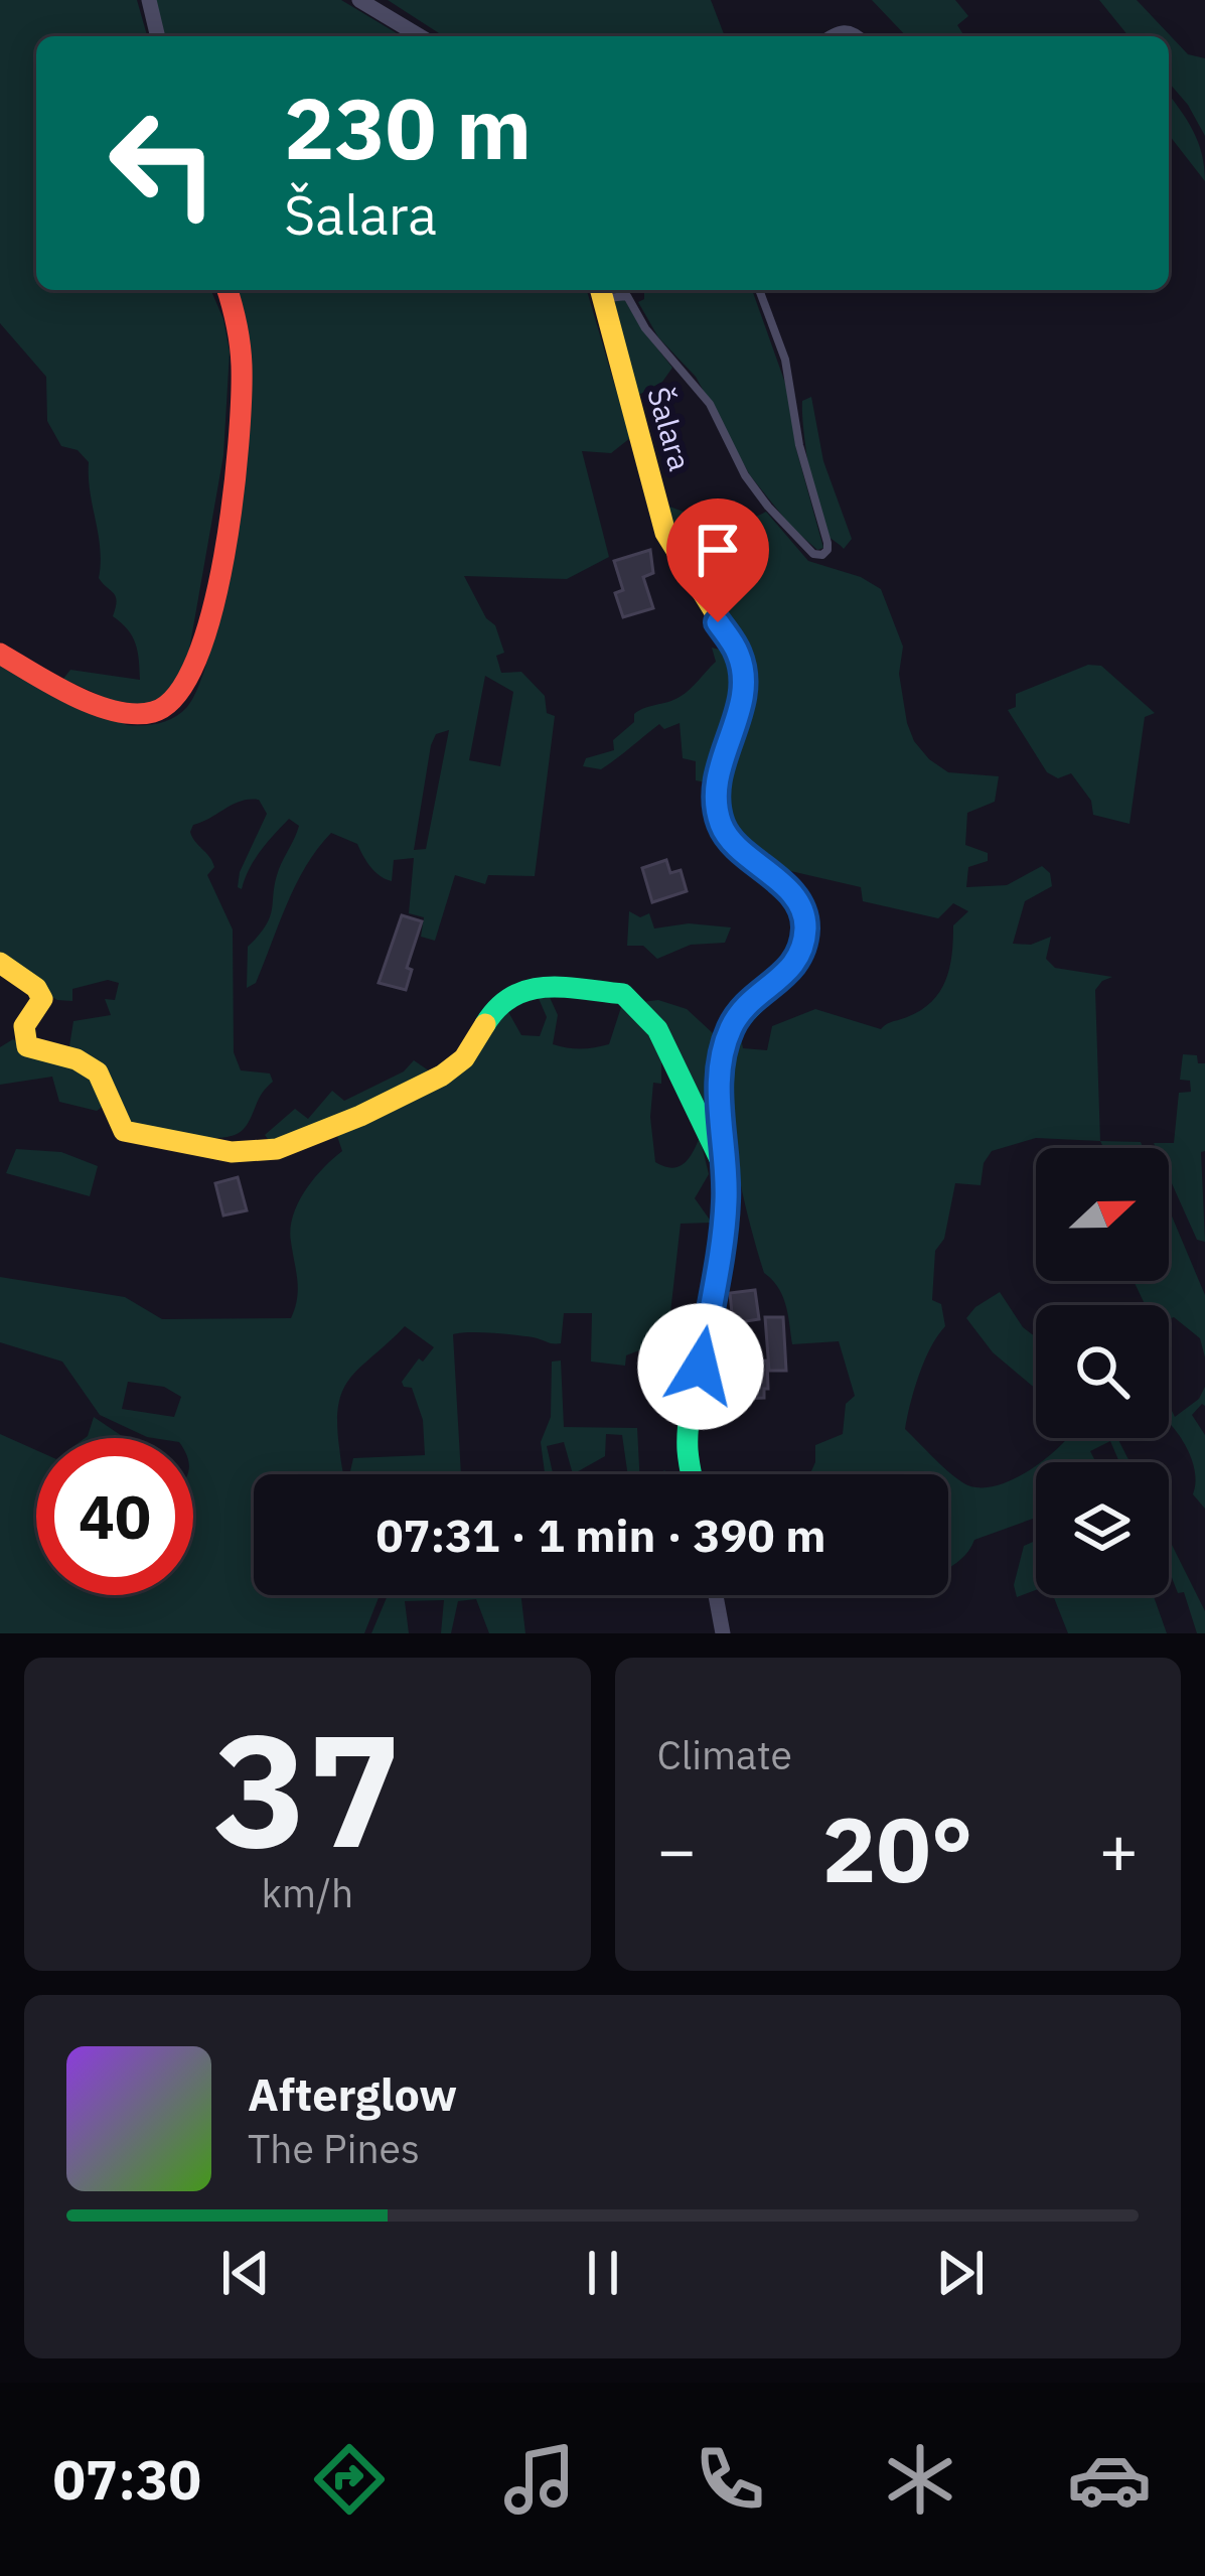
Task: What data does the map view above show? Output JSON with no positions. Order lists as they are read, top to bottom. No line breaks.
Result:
{"streets":{"street":["Šalara"]},"north":"right","page":{"turn":["230 m","Šalara"],"limit":"40","trip":"07:31 · 1 min · 390 m","tile":[["37","km/h"],"Climate"],"heat":["−","20°","+"],"song":["Afterglow","The Pines"],"tabs":"07:30"}}
